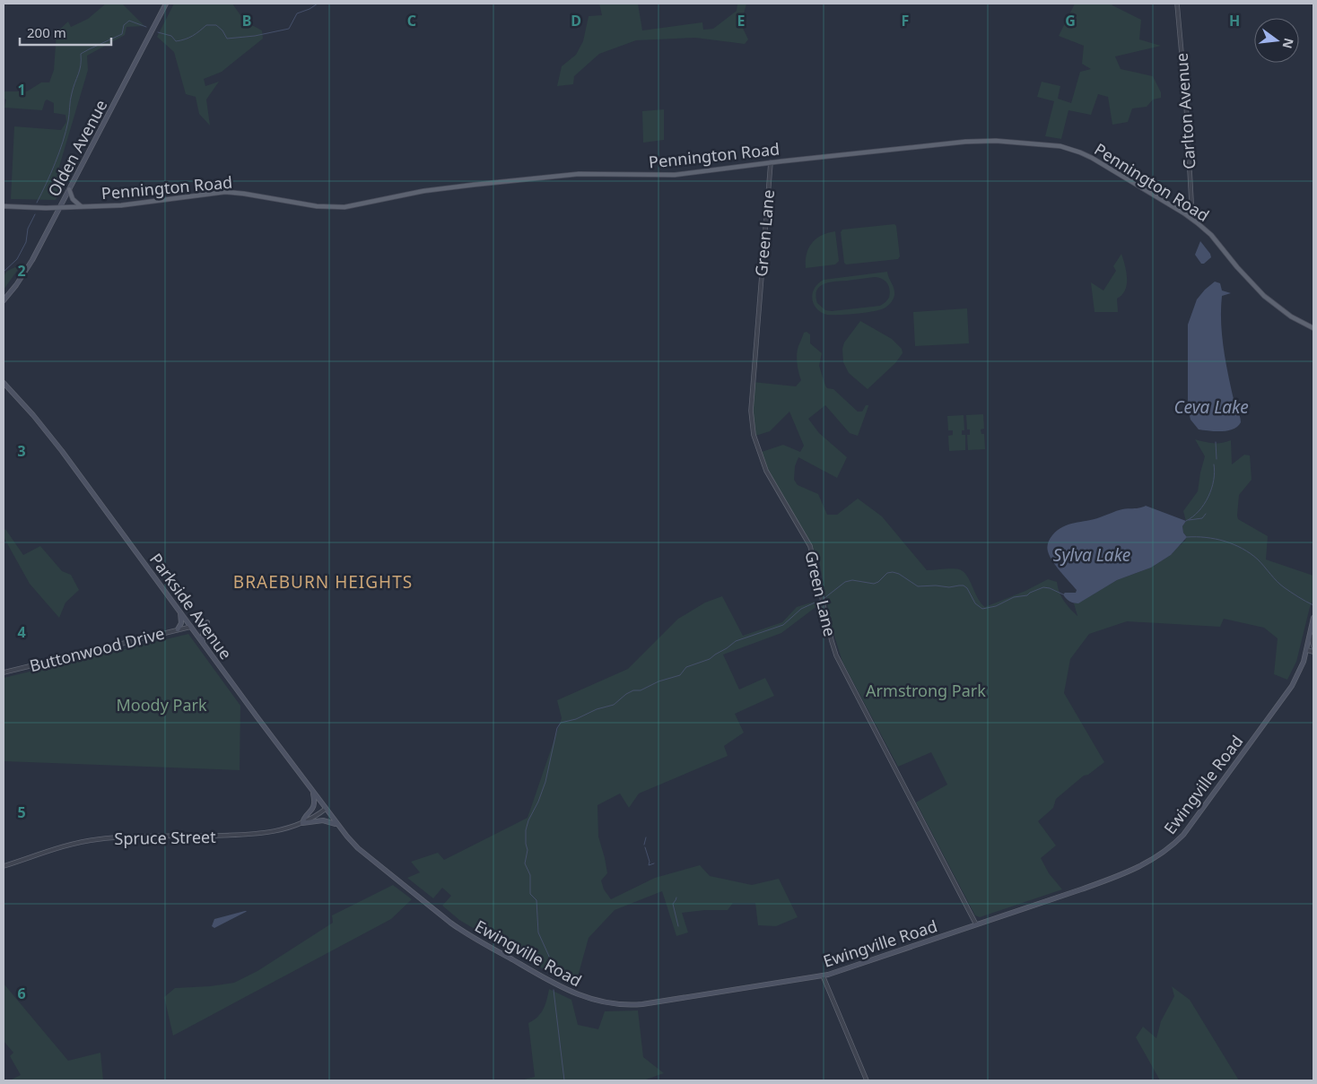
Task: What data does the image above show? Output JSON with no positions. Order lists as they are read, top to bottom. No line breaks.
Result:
{"streets":{"main road":["Olden Avenue","Pennington Road","Parkside Avenue","Ewingville Road"],"street":["Carlton Avenue","Green Lane","Buttonwood Drive","Spruce Street"]},"crossings":[["Carlton Avenue","Pennington Road"],["Olden Avenue","Pennington Road"],["Pennington Road","Green Lane"],["Green Lane","Ewingville Road"],["Parkside Avenue","Buttonwood Drive"],["Parkside Avenue","Ewingville Road"],["Parkside Avenue","Spruce Street"]],"districts":["BRAEBURN HEIGHTS"],"water":["Ceva Lake","Sylva Lake"],"parks":["Armstrong Park","Moody Park"],"scale_bar":"200 m","north":"right","grid":{"columns":["B","C","D","E","F","G","H"],"rows":["1","2","3","4","5","6"]}}
